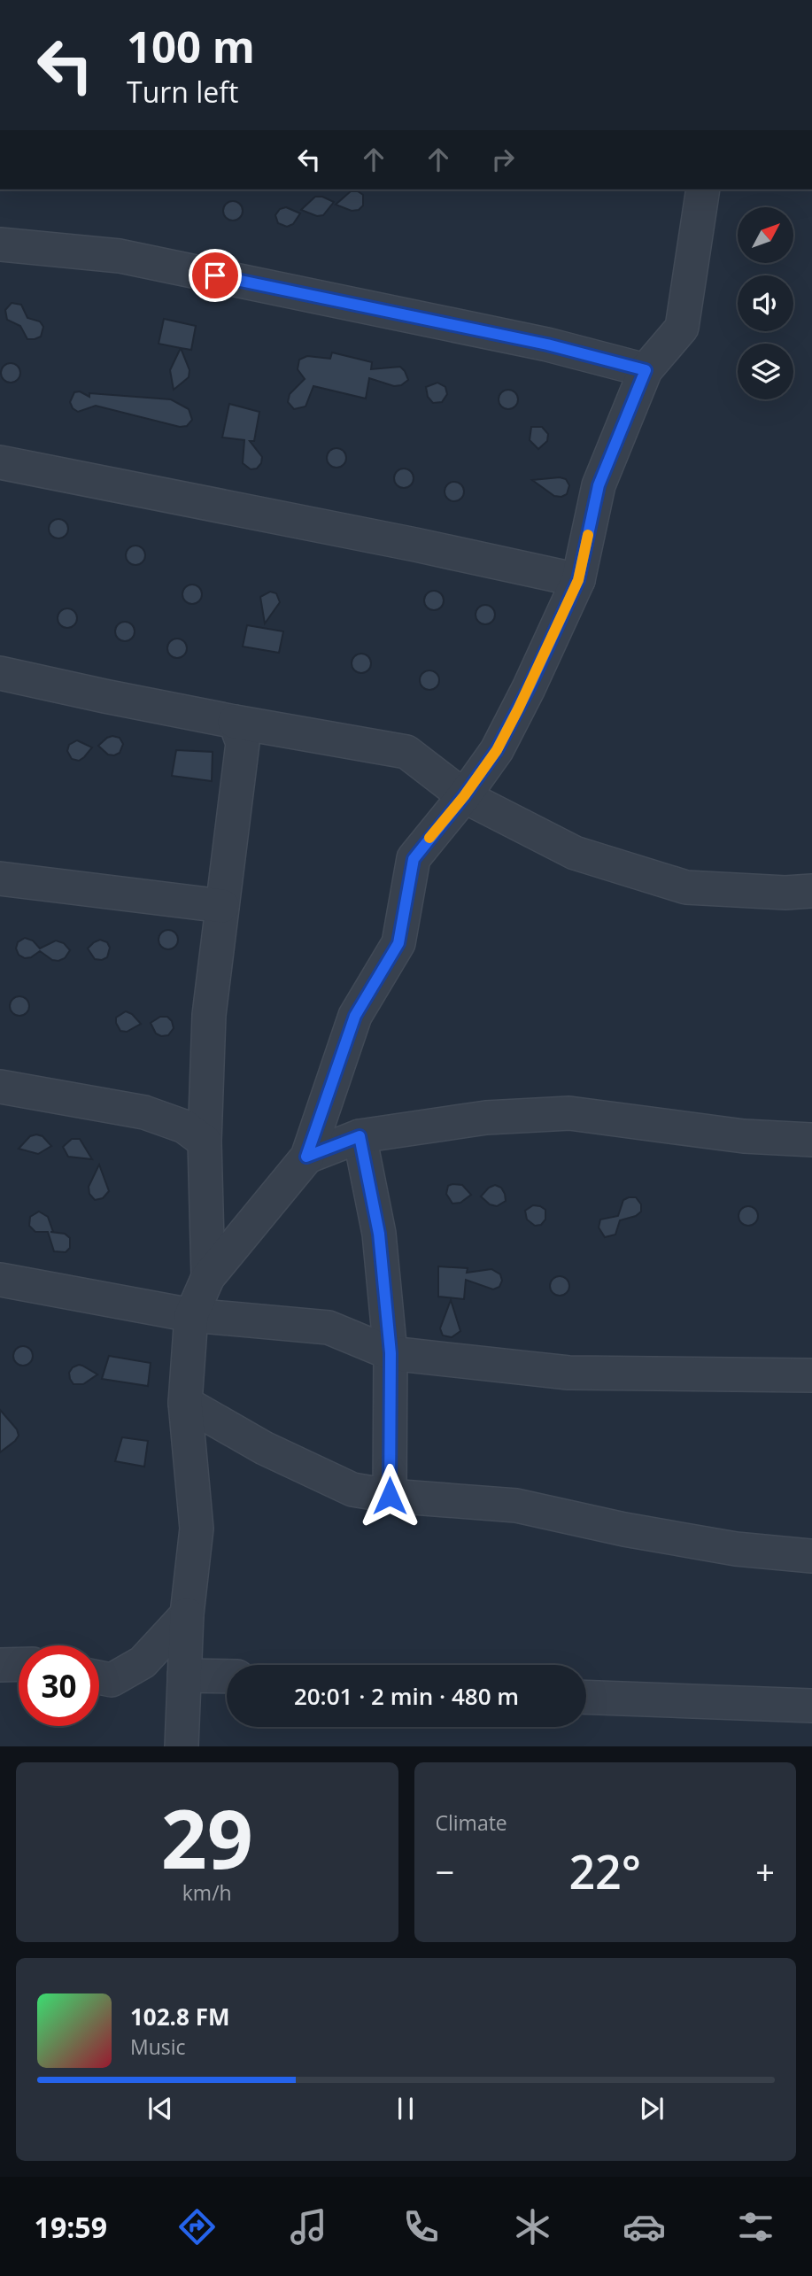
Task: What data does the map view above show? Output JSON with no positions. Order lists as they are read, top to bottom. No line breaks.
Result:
{"north":"top right","page":{"turn":["100 m","Turn left"],"limit":"30","trip":"20:01 · 2 min · 480 m","tile":[["29","km/h"],"Climate"],"heat":["−","22°","+"],"song":["102.8 FM","Music"],"tabs":"19:59"}}
